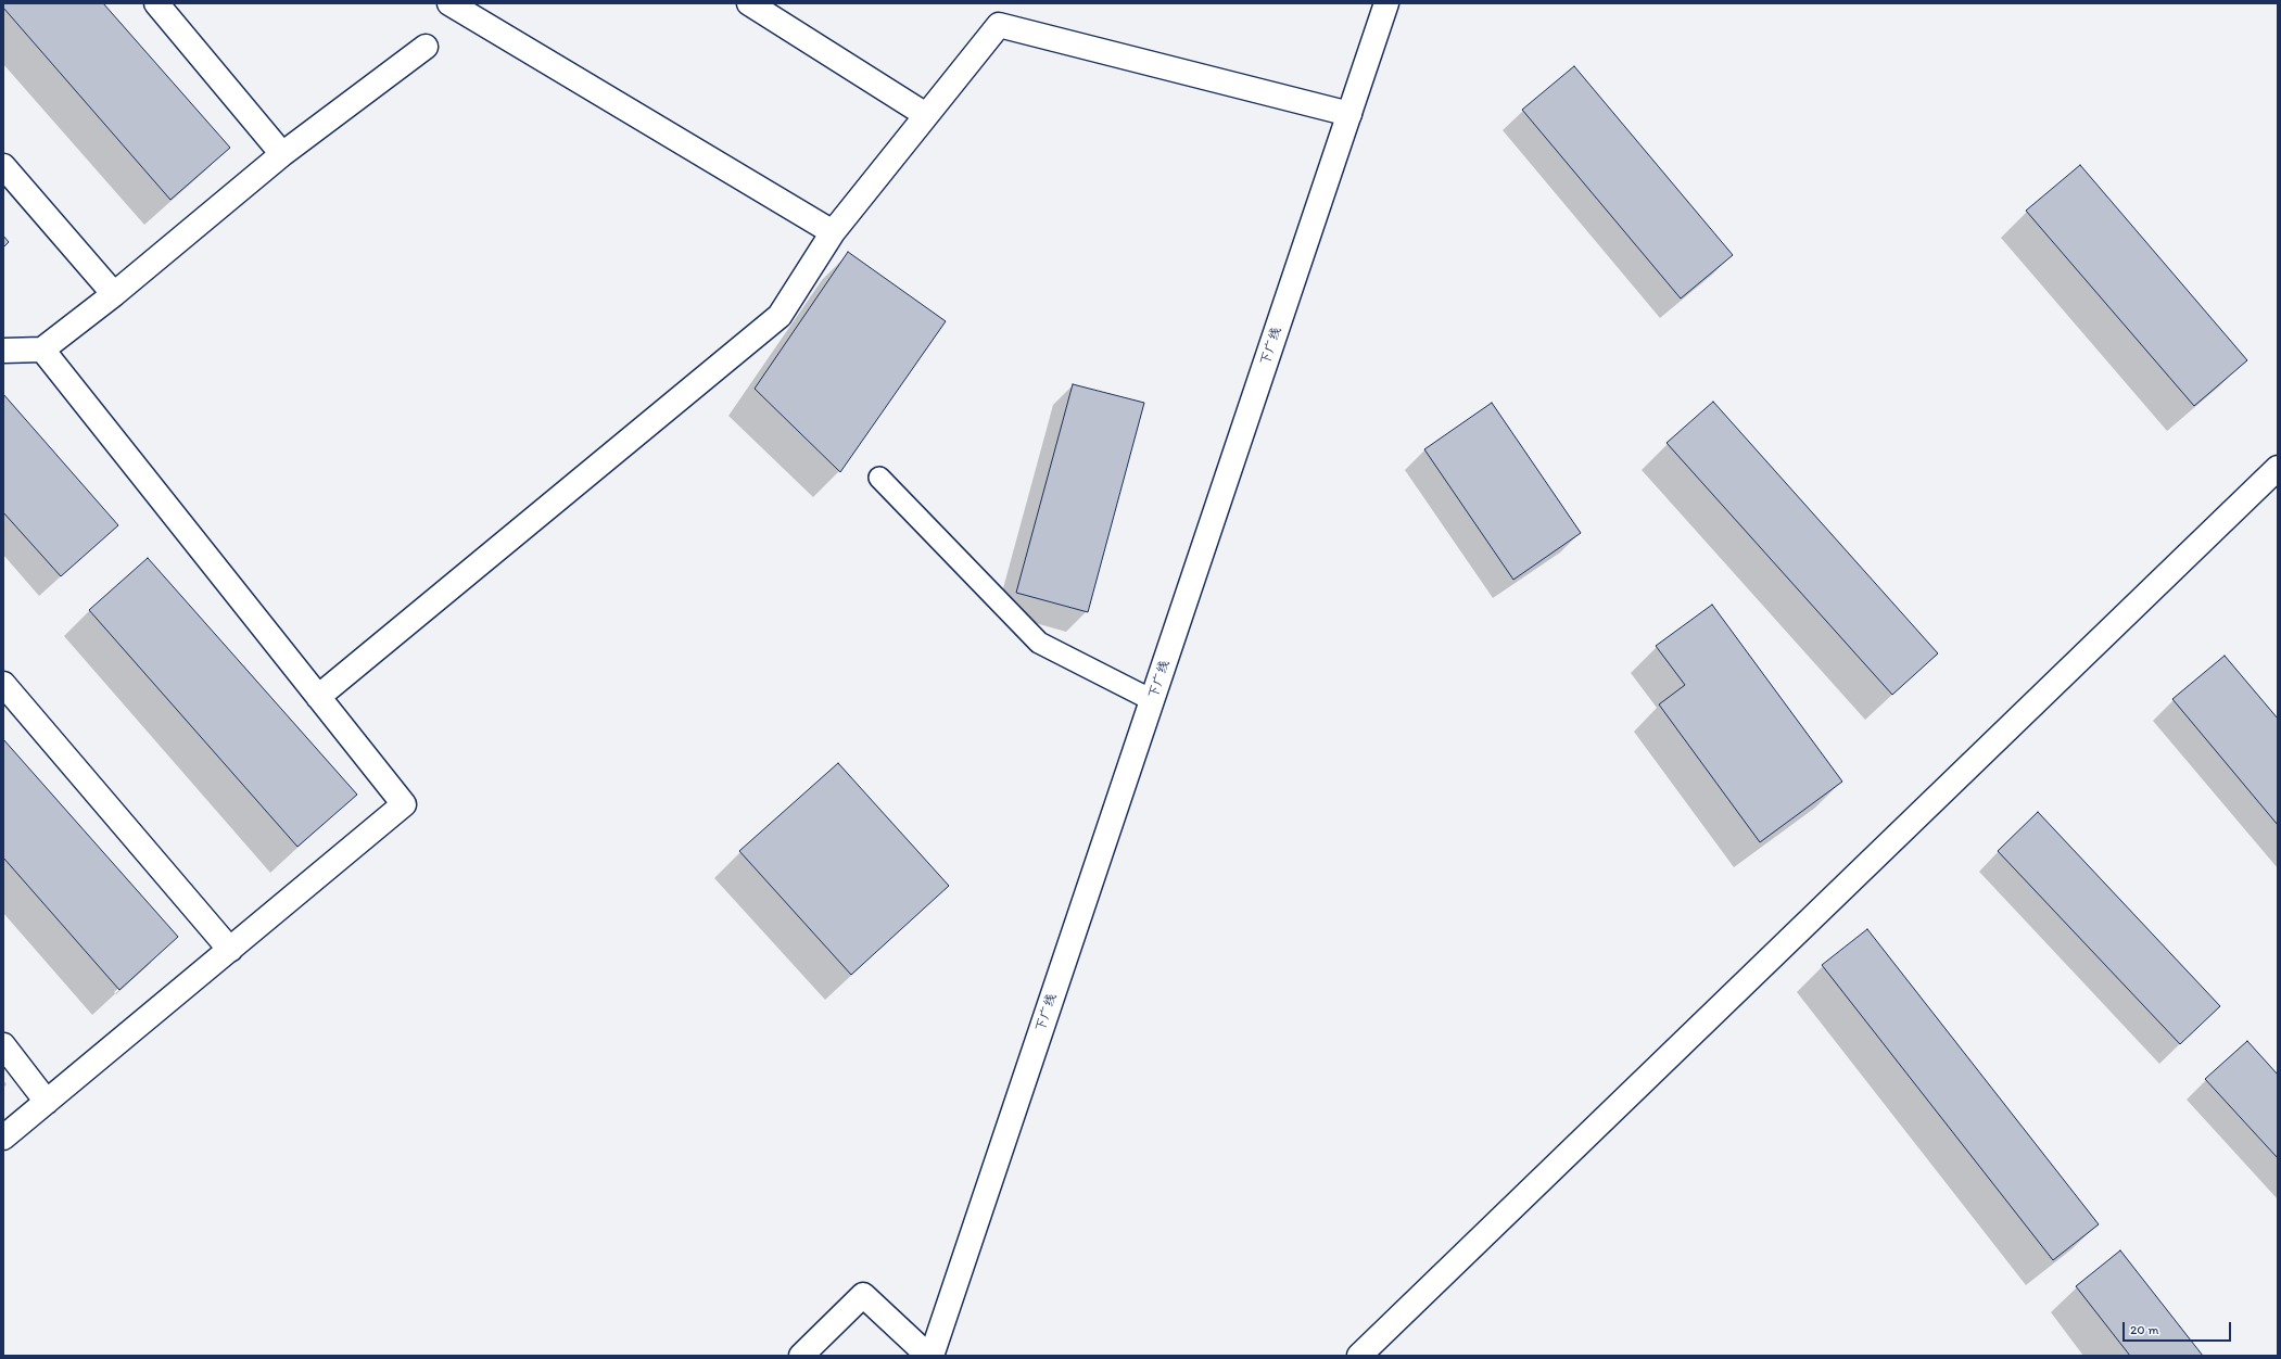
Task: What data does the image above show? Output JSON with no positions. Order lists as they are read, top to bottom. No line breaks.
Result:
{"streets":{"street":["下广线"]},"scale_bar":"20 m"}
